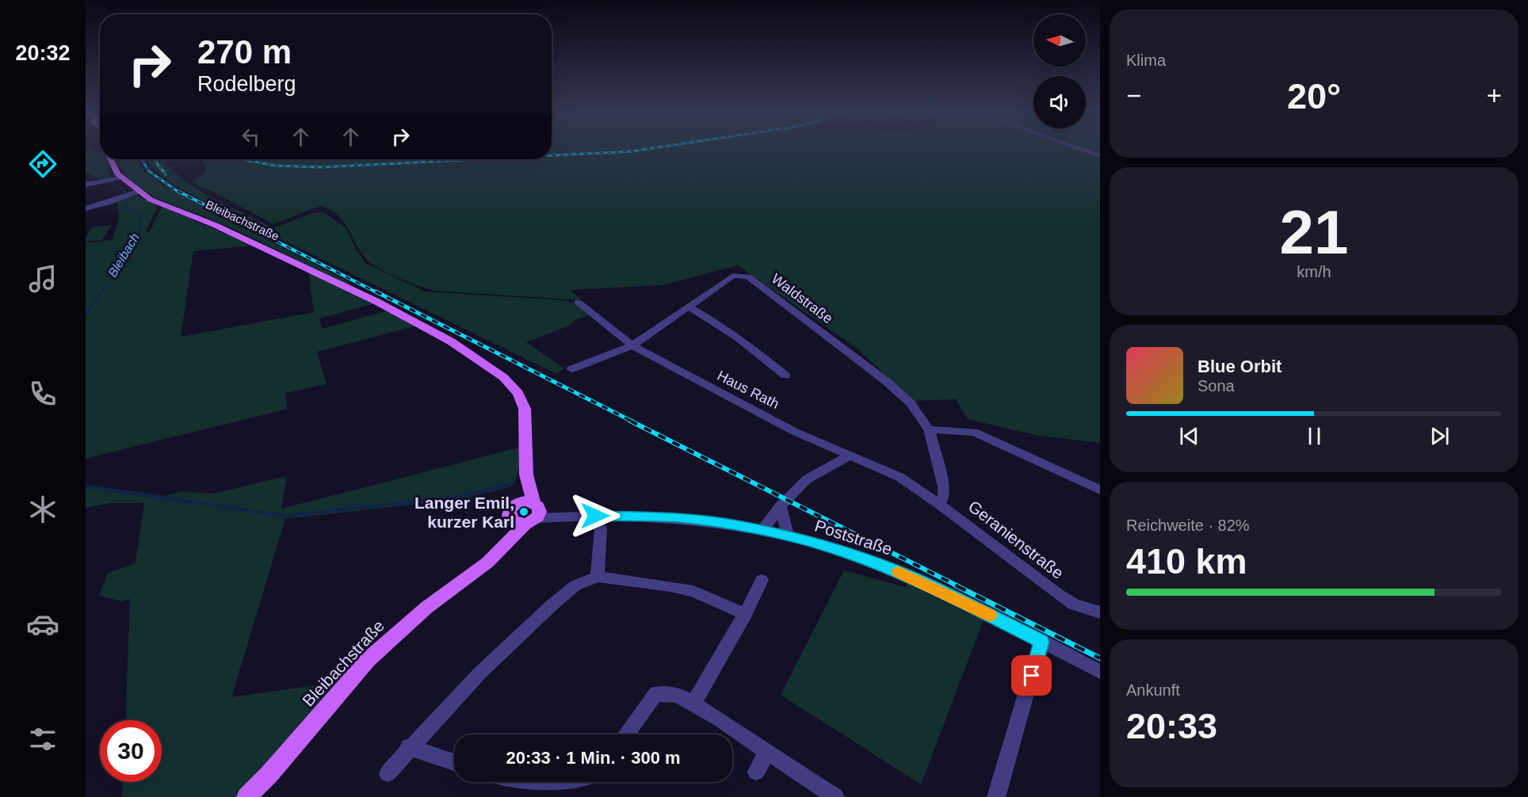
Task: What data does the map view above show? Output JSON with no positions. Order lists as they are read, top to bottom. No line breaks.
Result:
{"streets":{"main road":["Bleibachstraße"],"street":["Waldstraße","Haus Rath","Poststraße","Geranienstraße"]},"crossings":[["Bleibachstraße","Poststraße"],["Waldstraße","Haus Rath"],["Waldstraße","Geranienstraße"],["Haus Rath","Geranienstraße"]],"water":["Bleibach"],"places":["Langer Emil, kurzer Karl"],"north":"left","page":{"tabs":"20:32","tile":["Klima",["21","km/h"],["Reichweite · 82%","410 km"],["Ankunft","20:33"]],"turn":["270 m","Rodelberg"],"heat":["−","20°","+"],"song":["Blue Orbit","Sona"],"limit":"30","trip":"20:33 · 1 Min. · 300 m"}}
